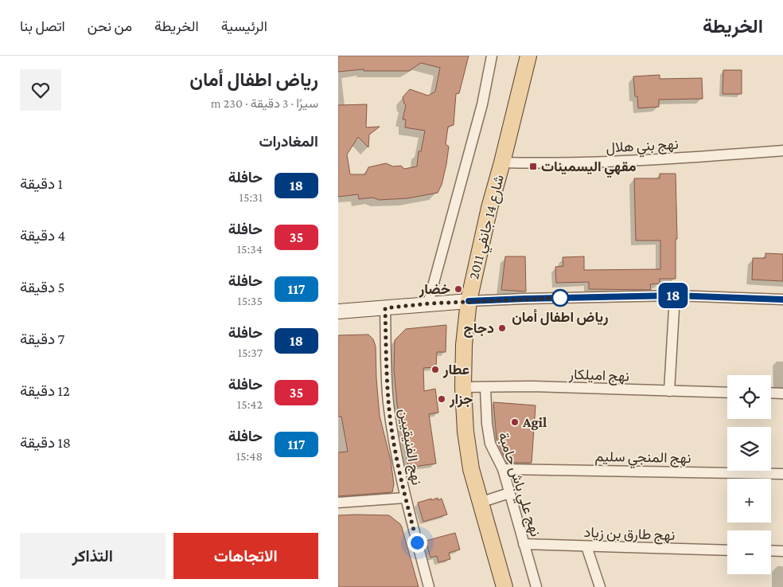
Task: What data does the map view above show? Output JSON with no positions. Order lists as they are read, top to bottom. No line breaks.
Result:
{"streets":{"main road":["شارع 14 جانفي 2011"],"street":["نهج بني هلال","نهج اميلكار","نهج الفنيقيين","نهج المنجي سليم","نهج علي باش حامبة","نهج طارق بن زياد"]},"crossings":[["نهج بني هلال","شارع 14 جانفي 2011"],["شارع 14 جانفي 2011","نهج اميلكار"],["نهج اميلكار","نهج علي باش حامبة"],["نهج المنجي سليم","نهج علي باش حامبة"],["نهج علي باش حامبة","نهج طارق بن زياد"]],"places":{"transit":["مقهي اليسمينات"],"other":["خضار","رياض اطفال أمان","دجاج","عطار","جزار","Agil"]},"lines":["bus line 18"],"page":{"header":"الخريطة","nav":["الرئيسية","الخريطة","من نحن","اتصل بنا"],"on_map":"18","heading":[["رياض اطفال أمان","سيرًا · 3 دقيقة · 230 m"],"المغادرات"],"list":[{"mark":"18","name":"حافلة","note":"15:31","value":"1 دقيقة"},{"mark":"35","name":"حافلة","note":"15:34","value":"4 دقيقة"},{"mark":"117","name":"حافلة","note":"15:35","value":"5 دقيقة"},{"mark":"18","name":"حافلة","note":"15:37","value":"7 دقيقة"},{"mark":"35","name":"حافلة","note":"15:42","value":"12 دقيقة"},{"mark":"117","name":"حافلة","note":"15:48","value":"18 دقيقة"}],"map_buttons":["+","−"],"buttons":["الاتجاهات","التذاكر"]}}
